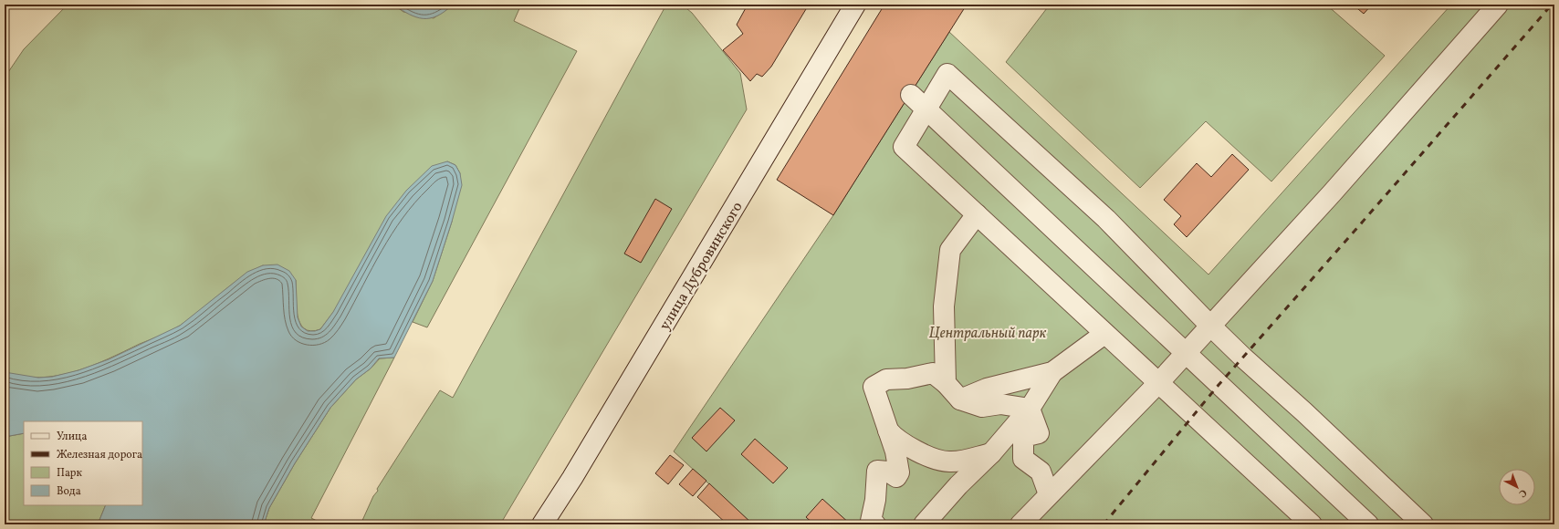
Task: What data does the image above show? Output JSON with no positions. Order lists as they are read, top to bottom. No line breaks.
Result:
{"streets":{"street":["улица Дубровинского"]},"parks":["Центральный парк"],"legend":["Улица","Железная дорога","Парк","Вода"],"north":"bottom right"}
